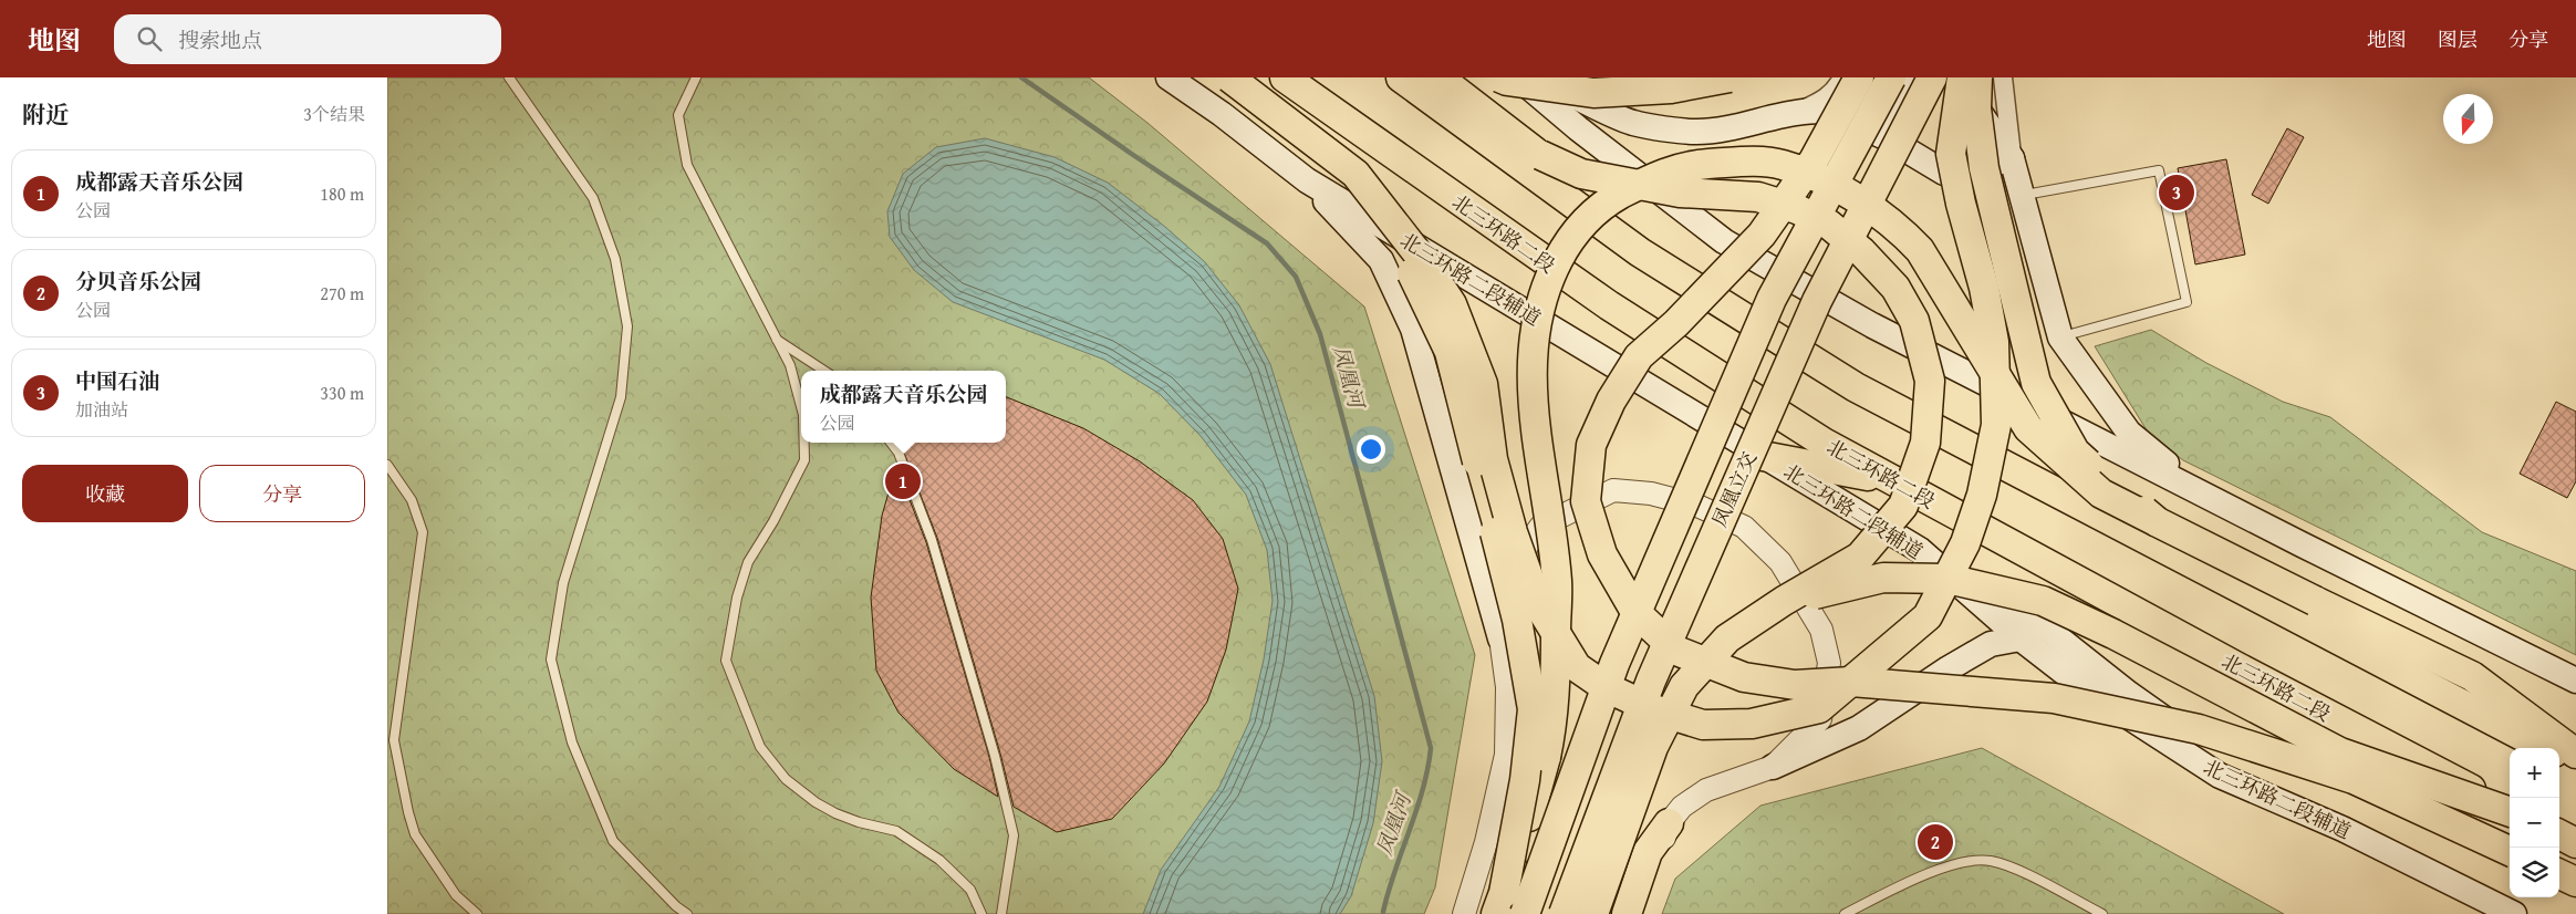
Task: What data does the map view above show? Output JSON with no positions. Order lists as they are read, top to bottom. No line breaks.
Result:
{"streets":{"highway":["北三环路二段","凤凰立交"],"main road":["北三环路二段辅道"]},"water":["凤凰河"],"north":"bottom","page":{"header":"地图","search":"搜索地点","nav":["地图","图层","分享"],"heading":["附近","3个结果"],"list":[{"mark":"1","name":"成都露天音乐公园","note":"公园","value":"180 m"},{"mark":"2","name":"分贝音乐公园","note":"公园","value":"270 m"},{"mark":"3","name":"中国石油","note":"加油站","value":"330 m"}],"pins":["3","1","2"],"popup":["成都露天音乐公园","公园"],"buttons":["收藏","分享"],"map_buttons":["+","−"]}}
